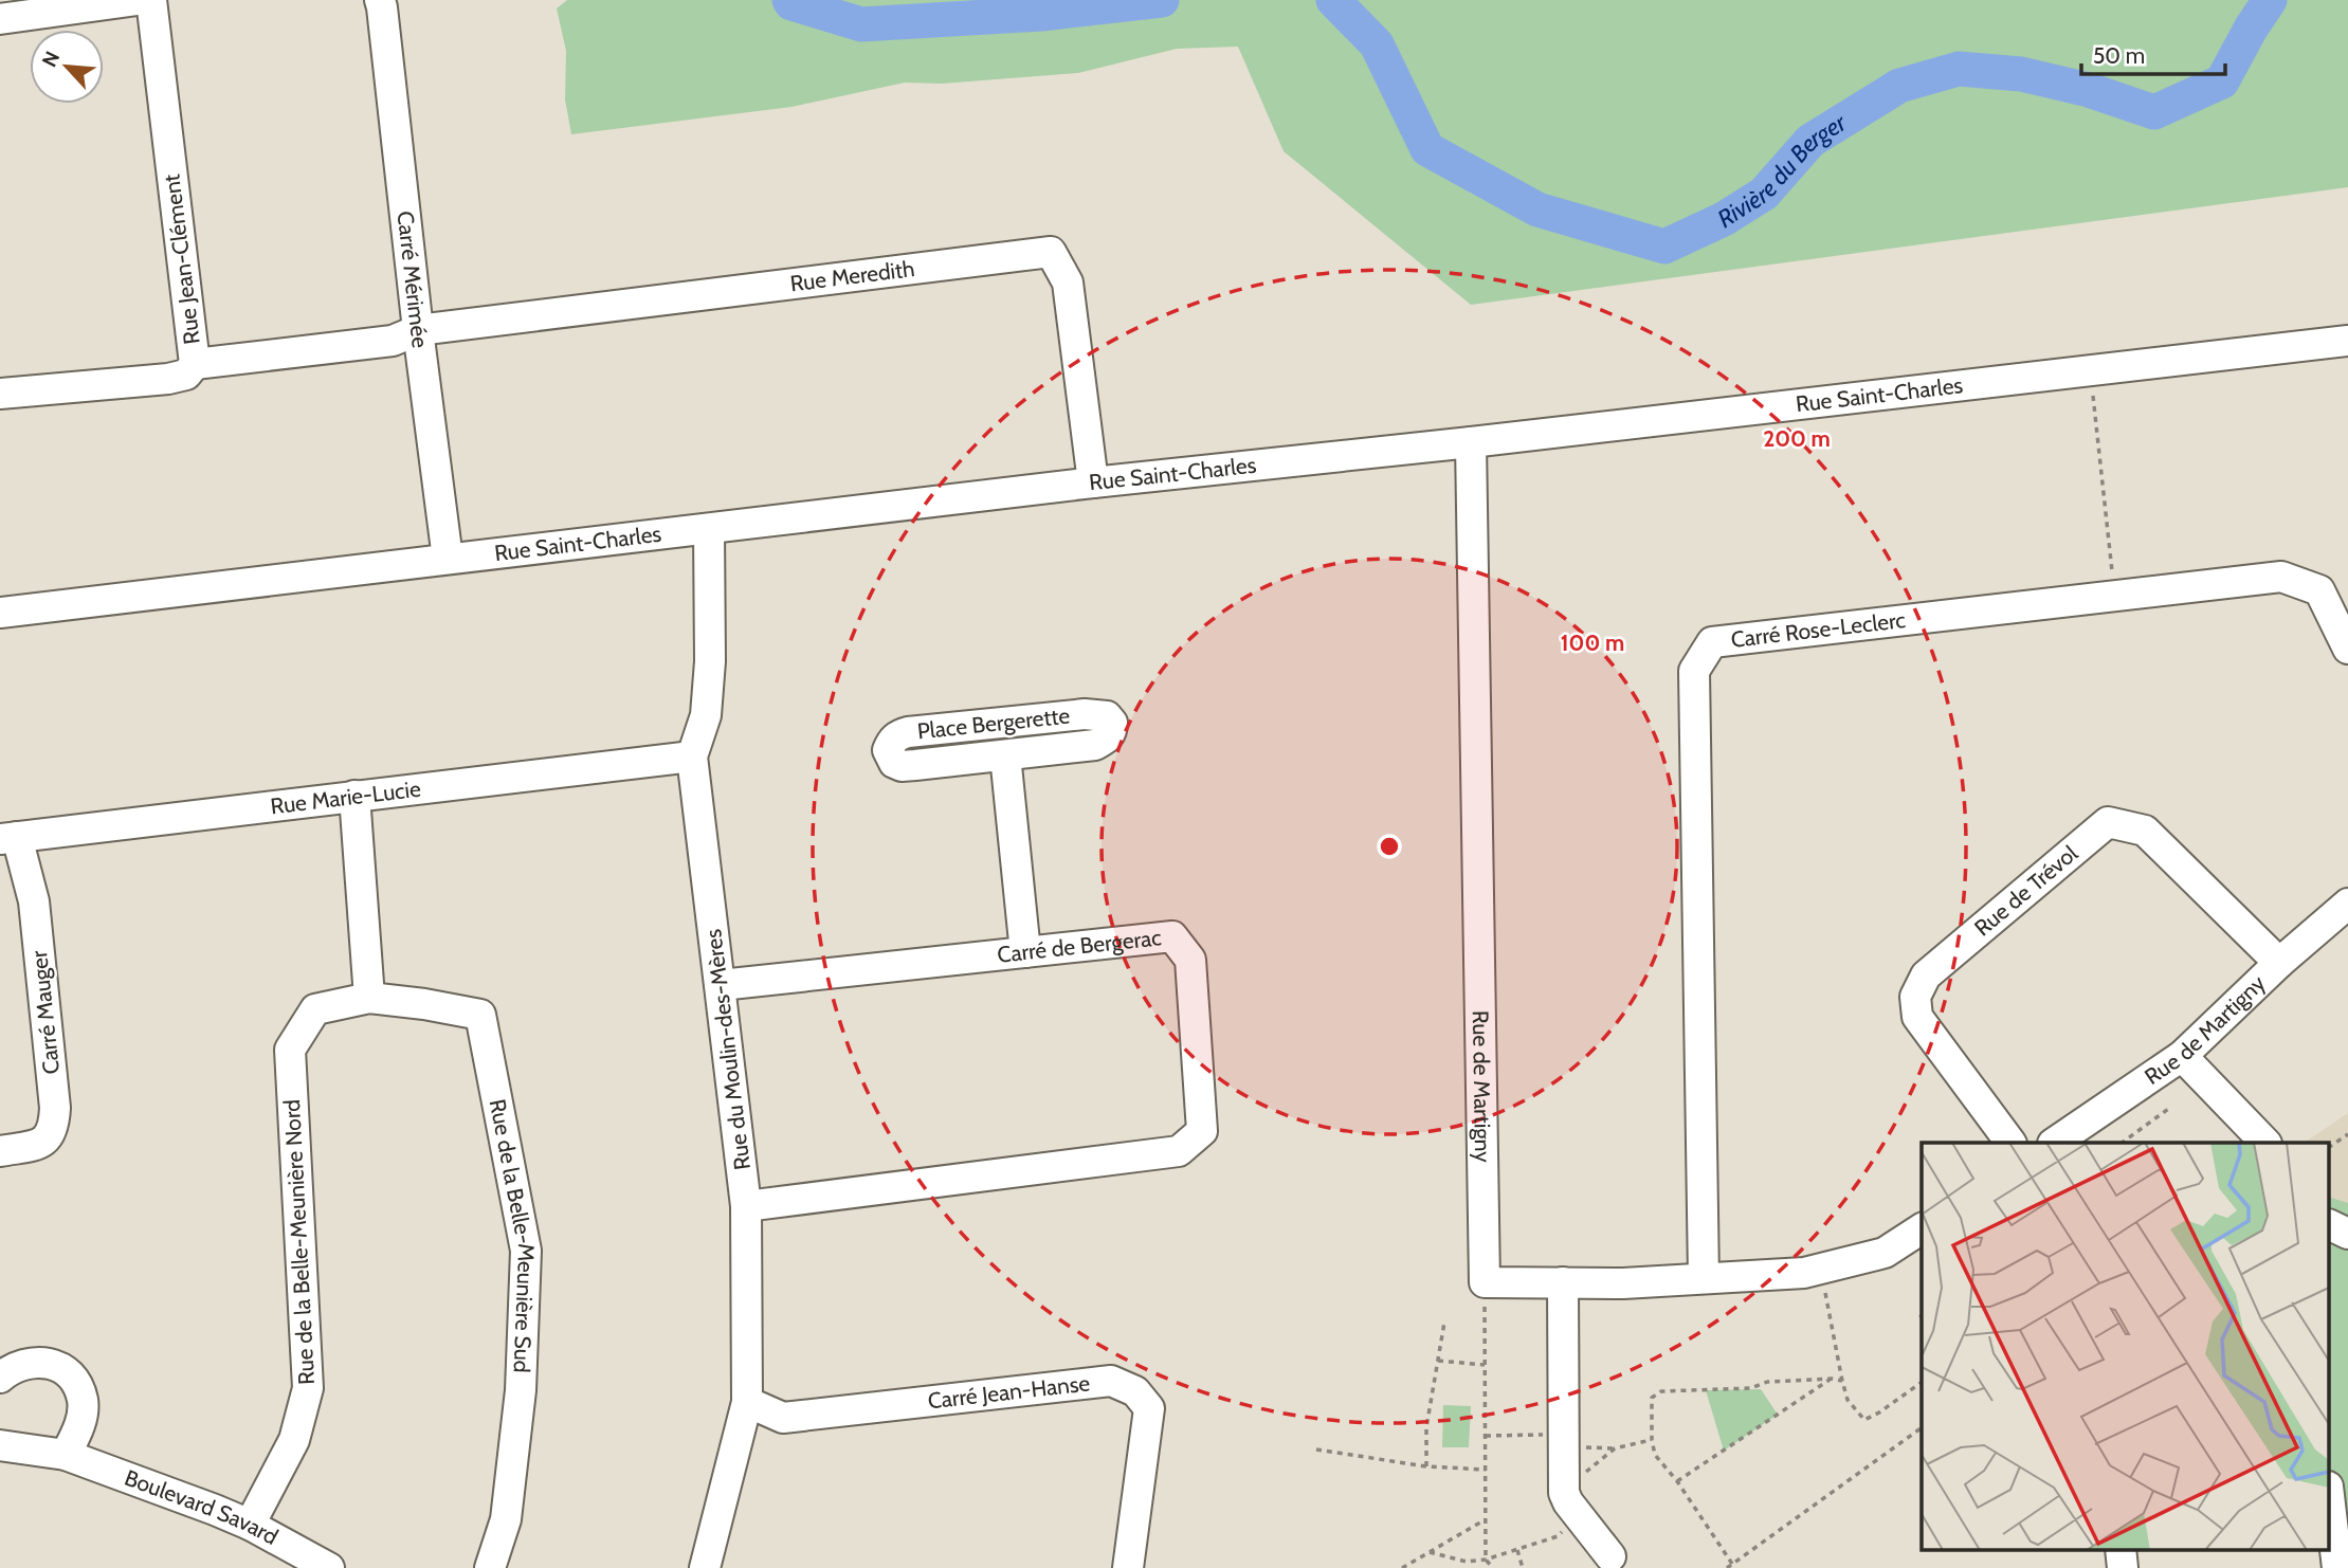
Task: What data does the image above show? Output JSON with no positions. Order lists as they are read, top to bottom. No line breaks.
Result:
{"streets":{"street":["Rue Jean-Clément","Rue Meredith","Carré Mérimée","Rue Saint-Charles","Carré Rose-Leclerc","Place Bergerette","Rue Marie-Lucie","Rue de Trévol","Carré de Bergerac","Carré Mauger","Rue de Martigny","Rue du Moulin-des-Mères","Rue de la Belle-Meunière Sud","Rue de la Belle-Meunière Nord","Carré Jean-Hanse","Boulevard Savard"]},"crossings":[["Rue Meredith","Carré Mérimée"],["Rue Meredith","Rue Saint-Charles"],["Carré Mérimée","Rue Saint-Charles"],["Rue Saint-Charles","Rue de Martigny"],["Rue Saint-Charles","Rue du Moulin-des-Mères"],["Carré Rose-Leclerc","Rue de Martigny"],["Place Bergerette","Carré de Bergerac"],["Rue Marie-Lucie","Carré Mauger"],["Rue Marie-Lucie","Rue du Moulin-des-Mères"],["Rue de Trévol","Rue de Martigny"],["Carré de Bergerac","Rue du Moulin-des-Mères"],["Rue du Moulin-des-Mères","Carré Jean-Hanse"],["Rue de la Belle-Meunière Sud","Rue de la Belle-Meunière Nord"],["Rue de la Belle-Meunière Nord","Boulevard Savard"]],"water":["Rivière du Berger"],"scale_bar":"50 m","north":"top left","rings":["200 m","100 m"]}
